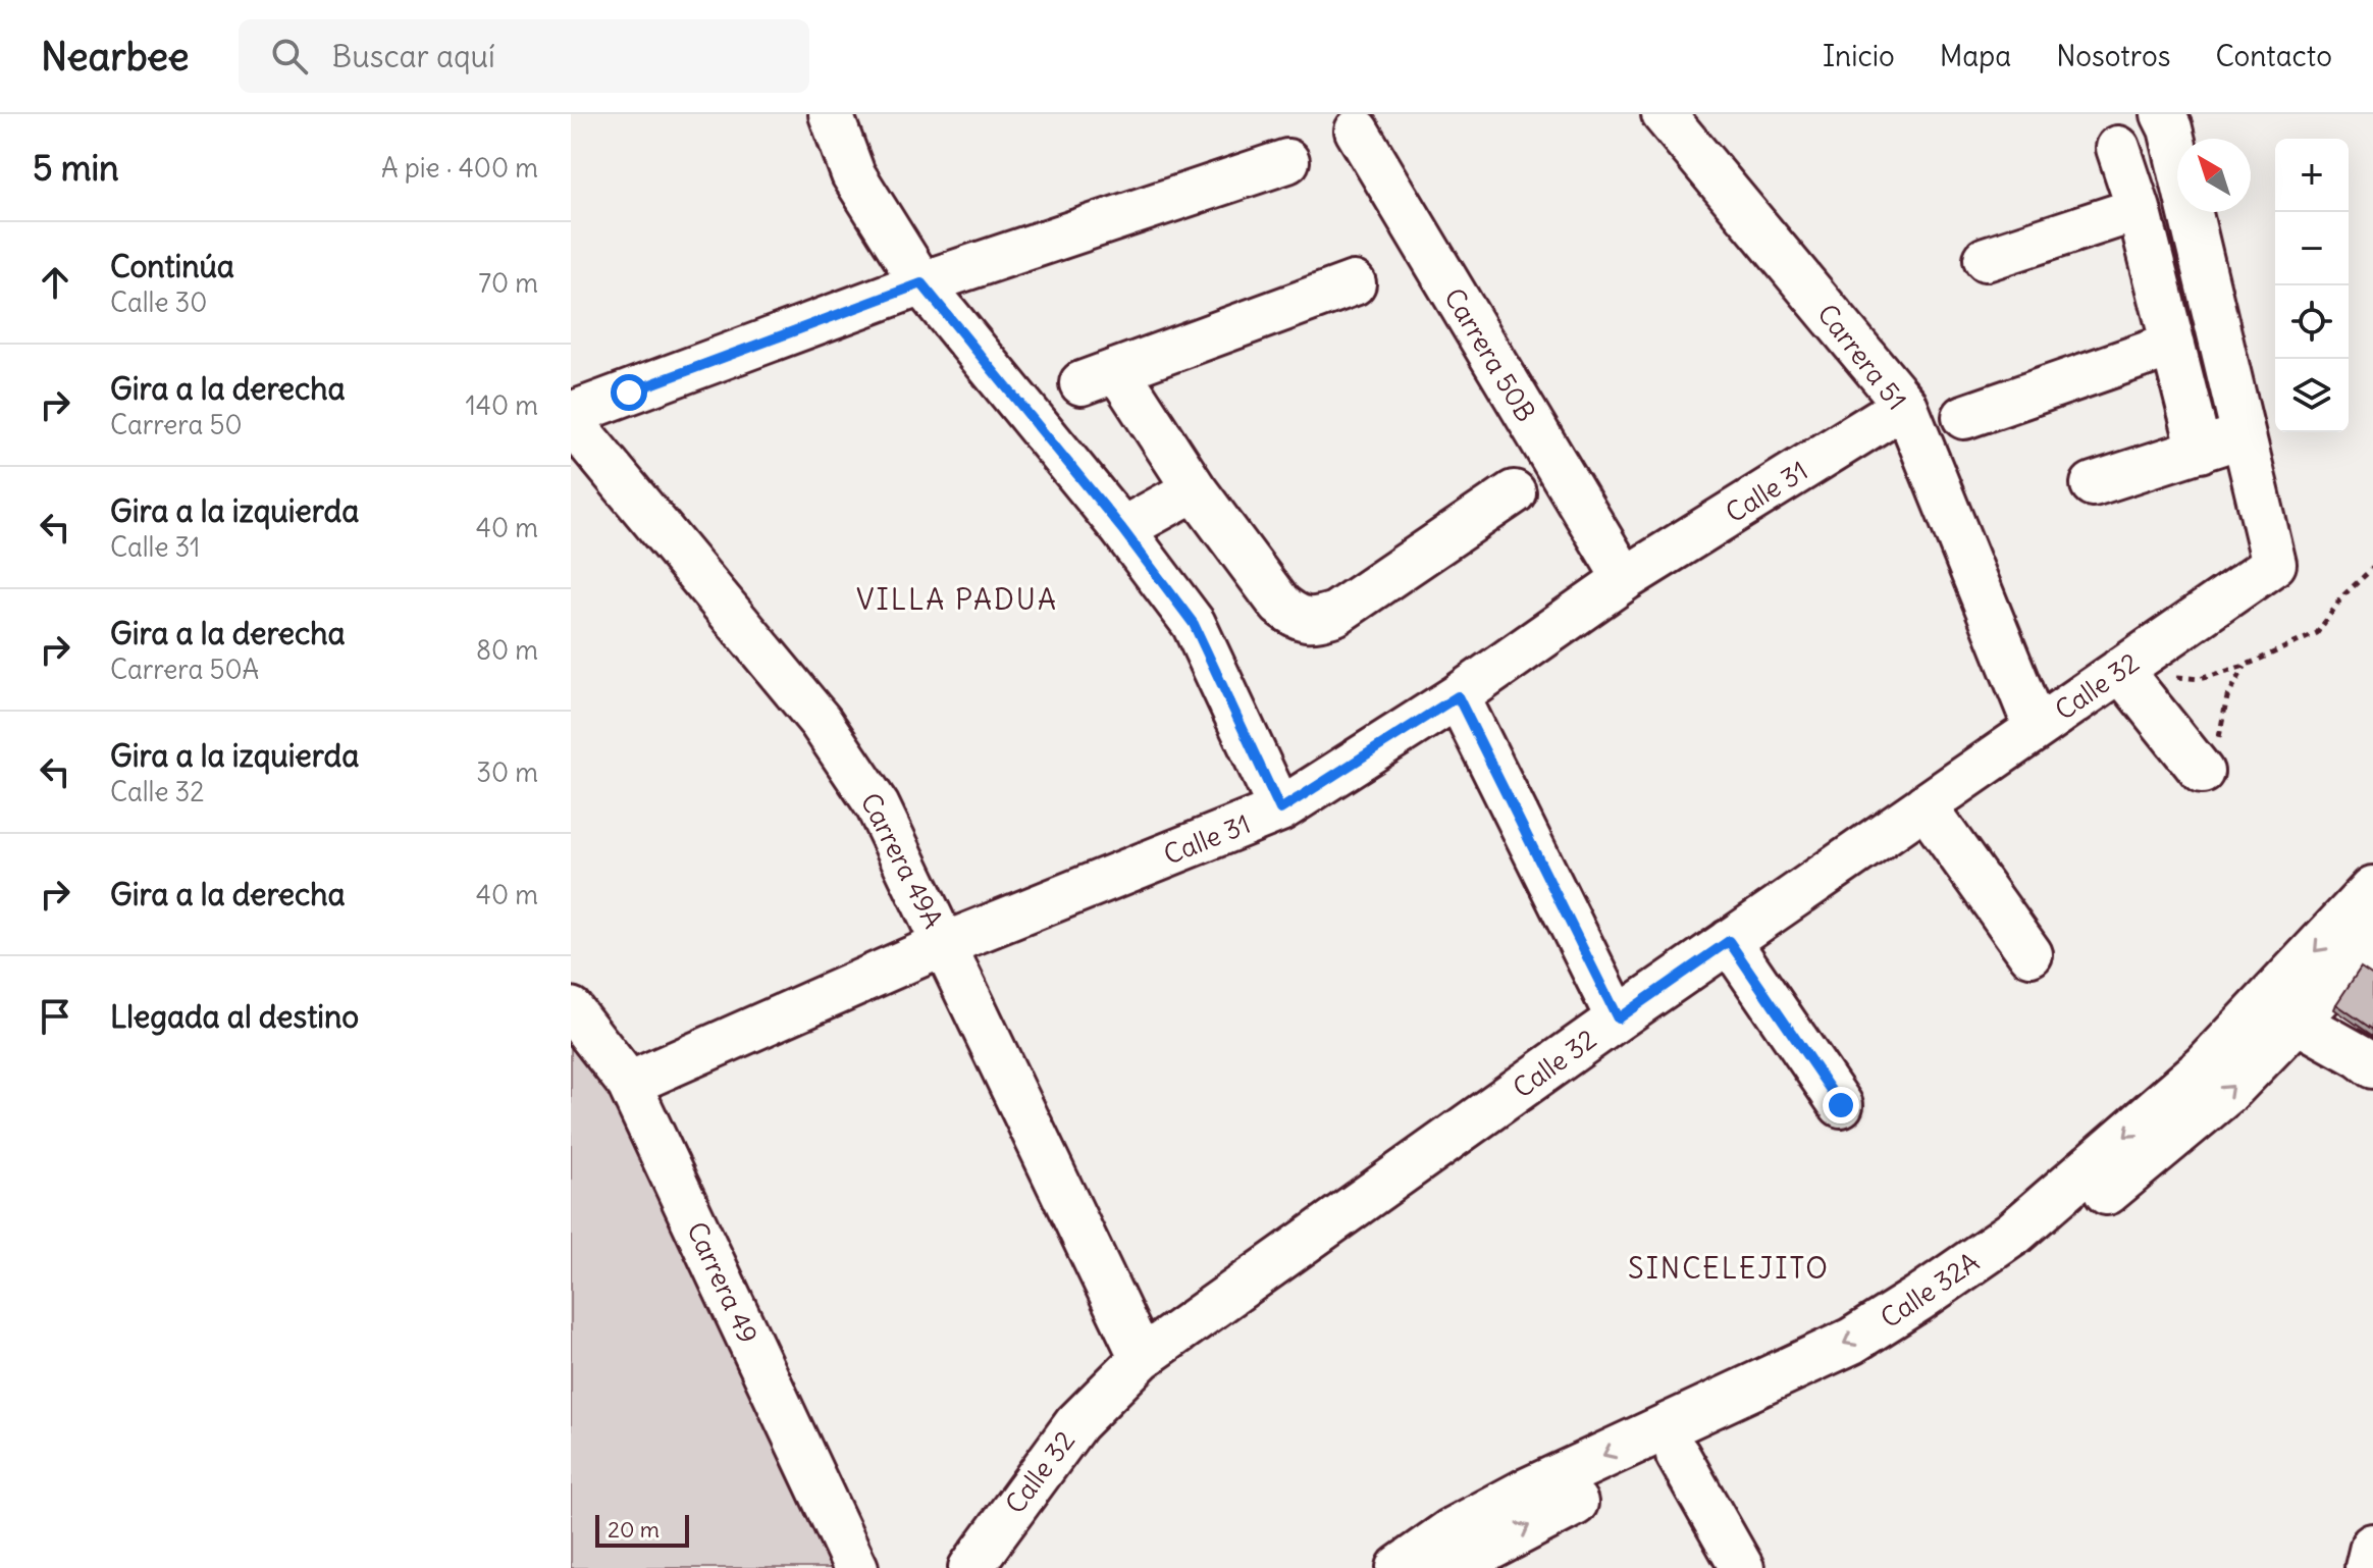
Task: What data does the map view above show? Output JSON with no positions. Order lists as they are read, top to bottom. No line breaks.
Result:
{"streets":{"main road":["Calle 32A"],"street":["Carrera 50B","Carrera 51","Calle 31","Calle 32","Carrera 49A","Carrera 49"]},"crossings":[["Carrera 50B","Calle 31"],["Carrera 51","Calle 31"],["Carrera 51","Calle 32"],["Calle 31","Carrera 49A"],["Calle 31","Carrera 49"],["Calle 32","Carrera 49A"]],"districts":["VILLA PADUA","SINCELEJITO"],"scale_bar":"20 m","north":"top left","page":{"header":"Nearbee","search":"Buscar aquí","nav":["Inicio","Mapa","Nosotros","Contacto"],"heading":["5 min","A pie · 400 m"],"map_buttons":["+","−"],"list":[["Continúa","Calle 30","70 m"],["Gira a la derecha","Carrera 50","140 m"],["Gira a la izquierda","Calle 31","40 m"],["Gira a la derecha","Carrera 50A","80 m"],["Gira a la izquierda","Calle 32","30 m"],["Gira a la derecha","40 m"],"Llegada al destino"],"scale":"20 m"}}
